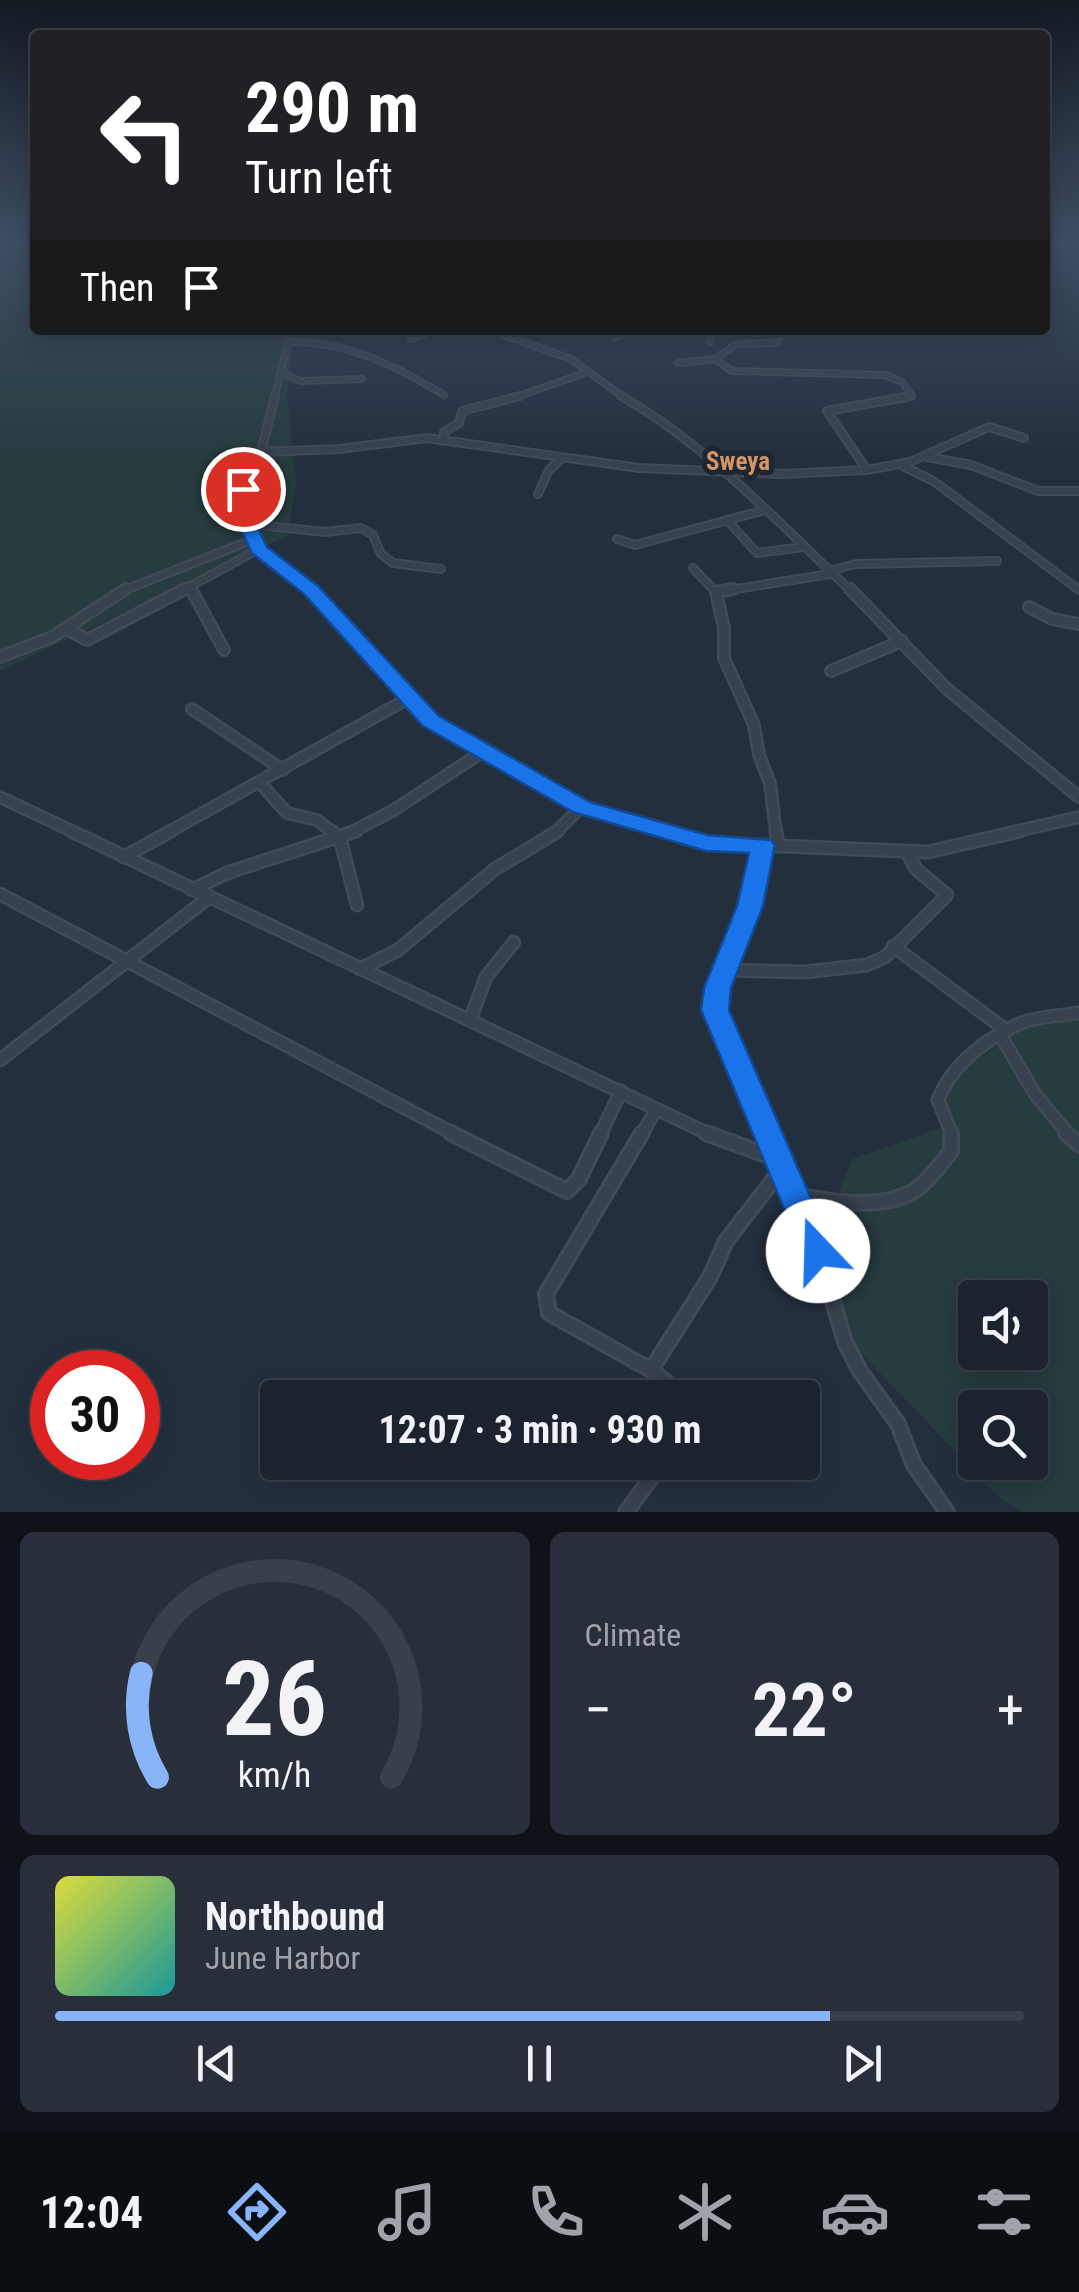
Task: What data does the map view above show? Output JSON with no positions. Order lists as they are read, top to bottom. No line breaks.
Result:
{"districts":["Sweya"],"page":{"turn":["290 m","Turn left"],"then":"Then","limit":"30","trip":"12:07 · 3 min · 930 m","tile":"Climate","heat":["−","22°","+"],"song":["Northbound","June Harbor"],"tabs":"12:04","gauge":["26","km/h"]}}
